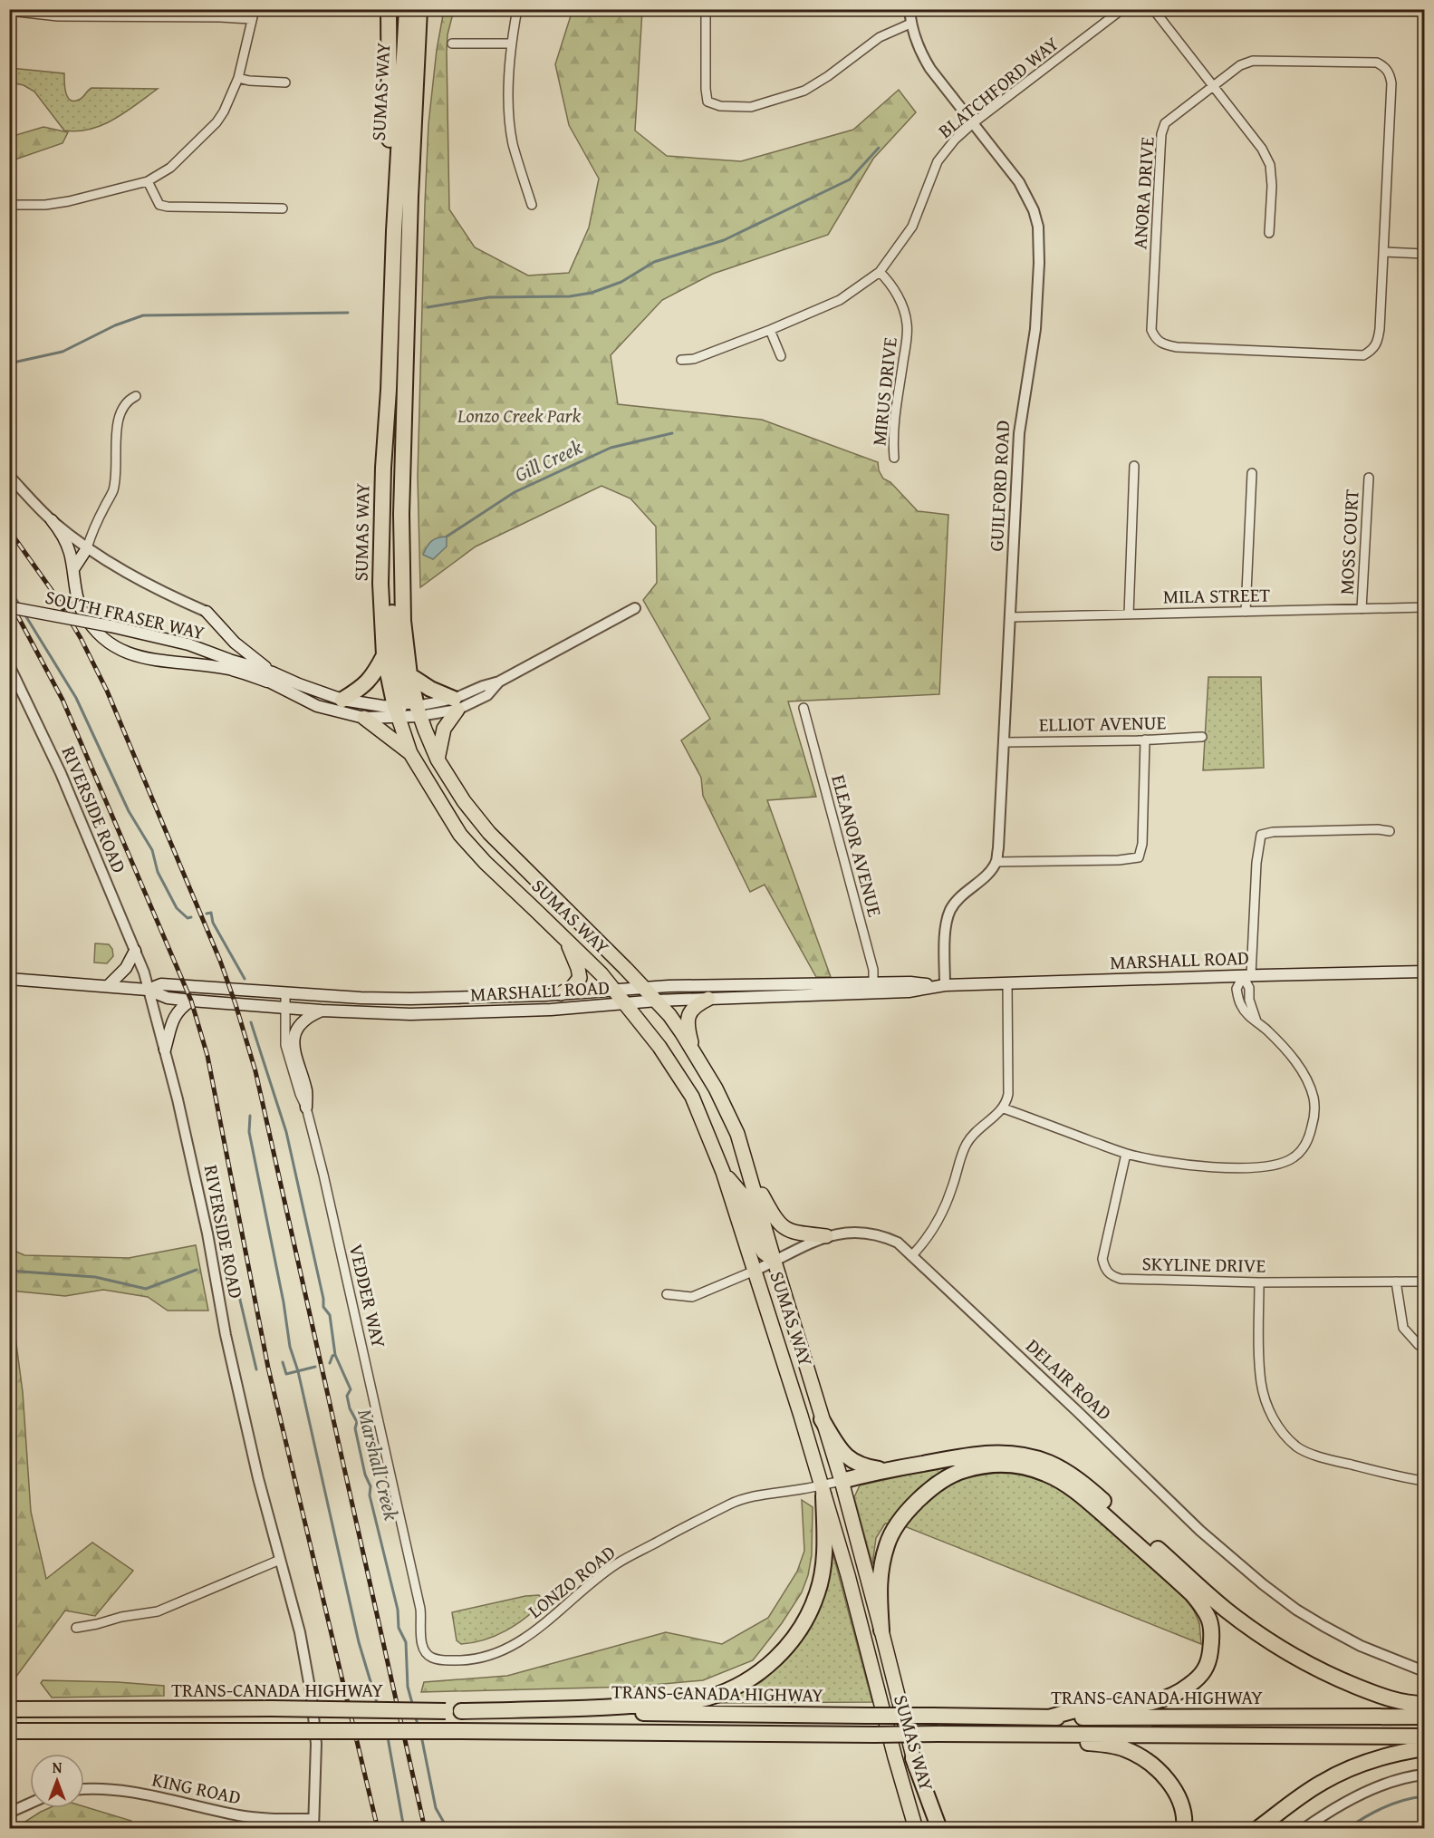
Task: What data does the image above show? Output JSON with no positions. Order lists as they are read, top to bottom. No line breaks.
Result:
{"streets":{"highway":["SUMAS WAY","TRANS-CANADA HIGHWAY"],"main road":["SOUTH FRASER WAY","MARSHALL ROAD"],"street":["BLATCHFORD WAY","ANORA DRIVE","MIRUS DRIVE","GUILFORD ROAD","MOSS COURT","MILA STREET","ELLIOT AVENUE","RIVERSIDE ROAD","ELEANOR AVENUE","SKYLINE DRIVE","VEDDER WAY","DELAIR ROAD","LONZO ROAD","KING ROAD"]},"crossings":[["BLATCHFORD WAY","MIRUS DRIVE"],["BLATCHFORD WAY","GUILFORD ROAD"],["SUMAS WAY","SOUTH FRASER WAY"],["SUMAS WAY","MARSHALL ROAD"],["SUMAS WAY","DELAIR ROAD"],["SUMAS WAY","LONZO ROAD"],["GUILFORD ROAD","MILA STREET"],["GUILFORD ROAD","ELLIOT AVENUE"],["MOSS COURT","MILA STREET"],["RIVERSIDE ROAD","MARSHALL ROAD"],["RIVERSIDE ROAD","KING ROAD"],["ELEANOR AVENUE","MARSHALL ROAD"],["MARSHALL ROAD","VEDDER WAY"],["VEDDER WAY","LONZO ROAD"]],"water":["Gill Creek","Marshall Creek"],"parks":["Lonzo Creek Park"],"north":"top"}
